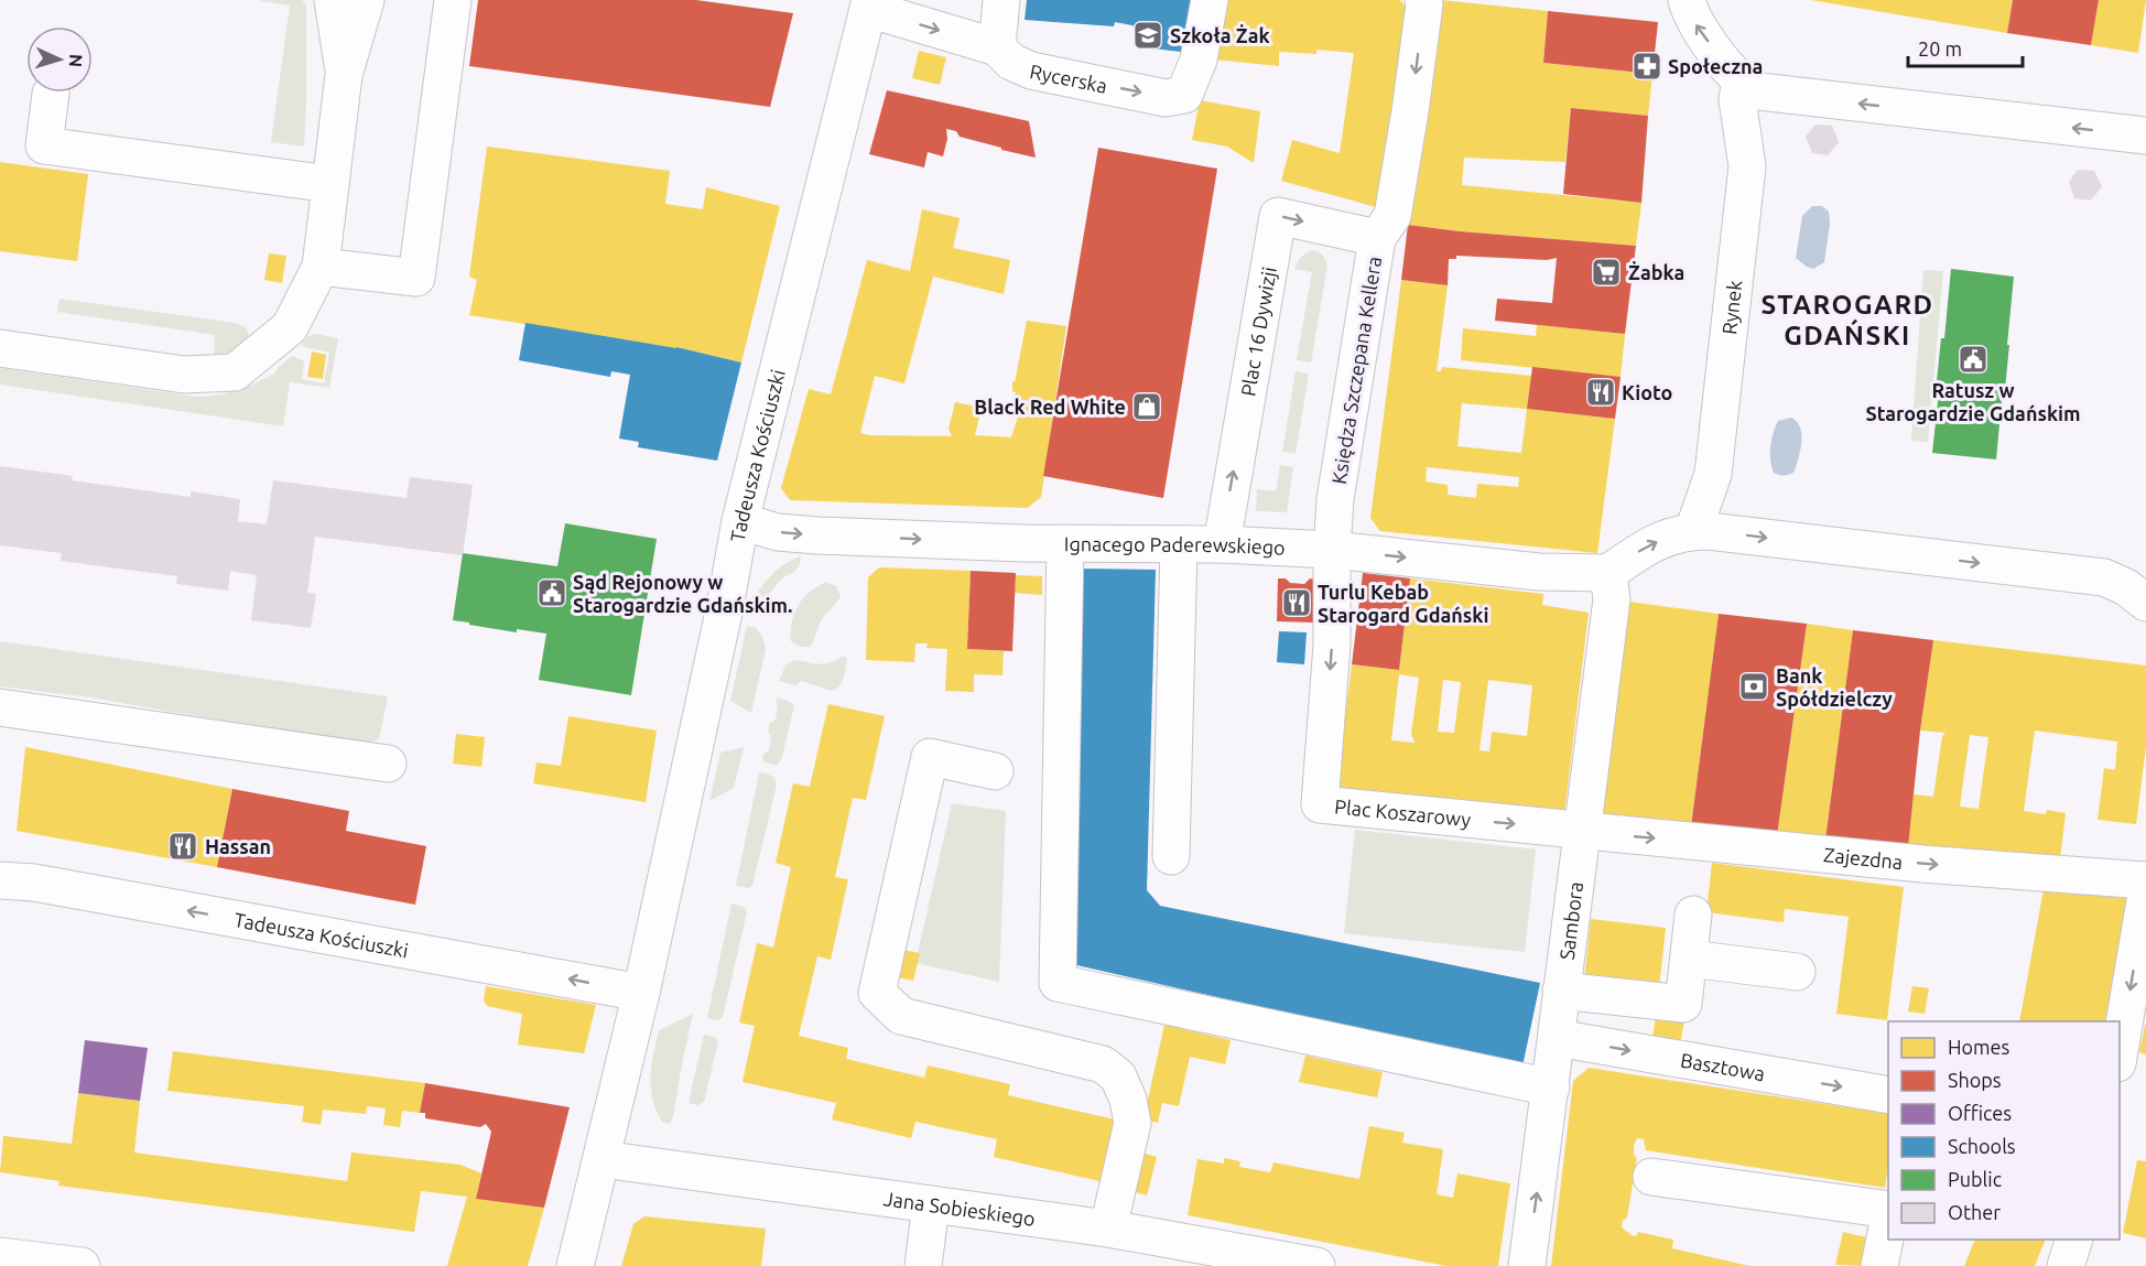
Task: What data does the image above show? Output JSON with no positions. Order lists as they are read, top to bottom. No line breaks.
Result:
{"streets":{"street":["Rycerska","Rynek","Plac 16 Dywizji","Księdza Szczepana Kellera","Tadeusza Kościuszki","Ignacego Paderewskiego","Plac Koszarowy","Zajezdna","Sambora","Basztowa","Jana Sobieskiego"]},"crossings":[["Rycerska","Tadeusza Kościuszki"],["Plac 16 Dywizji","Księdza Szczepana Kellera"],["Plac 16 Dywizji","Ignacego Paderewskiego"],["Księdza Szczepana Kellera","Ignacego Paderewskiego"],["Księdza Szczepana Kellera","Plac Koszarowy"],["Tadeusza Kościuszki","Ignacego Paderewskiego"],["Tadeusza Kościuszki","Jana Sobieskiego"],["Ignacego Paderewskiego","Plac Koszarowy"],["Ignacego Paderewskiego","Sambora"],["Plac Koszarowy","Zajezdna"],["Plac Koszarowy","Sambora"],["Zajezdna","Sambora"],["Sambora","Basztowa"]],"one_way":["Księdza Szczepana Kellera","Ignacego Paderewskiego"],"districts":["STAROGARD GDAŃSKI"],"places":{"school or university":["Szkoła Żak"],"pharmacy":["Społeczna"],"supermarket":["Żabka"],"public building":["Ratusz w Starogardzie Gdańskim","Sąd Rejonowy w Starogardzie Gdańskim."],"restaurant":["Kioto","Turlu Kebab Starogard Gdański","Hassan"],"shop":["Black Red White"],"bank":["Bank Spółdzielczy"]},"legend":["Homes","Shops","Offices","Schools","Public","Other"],"scale_bar":"20 m","north":"right"}
